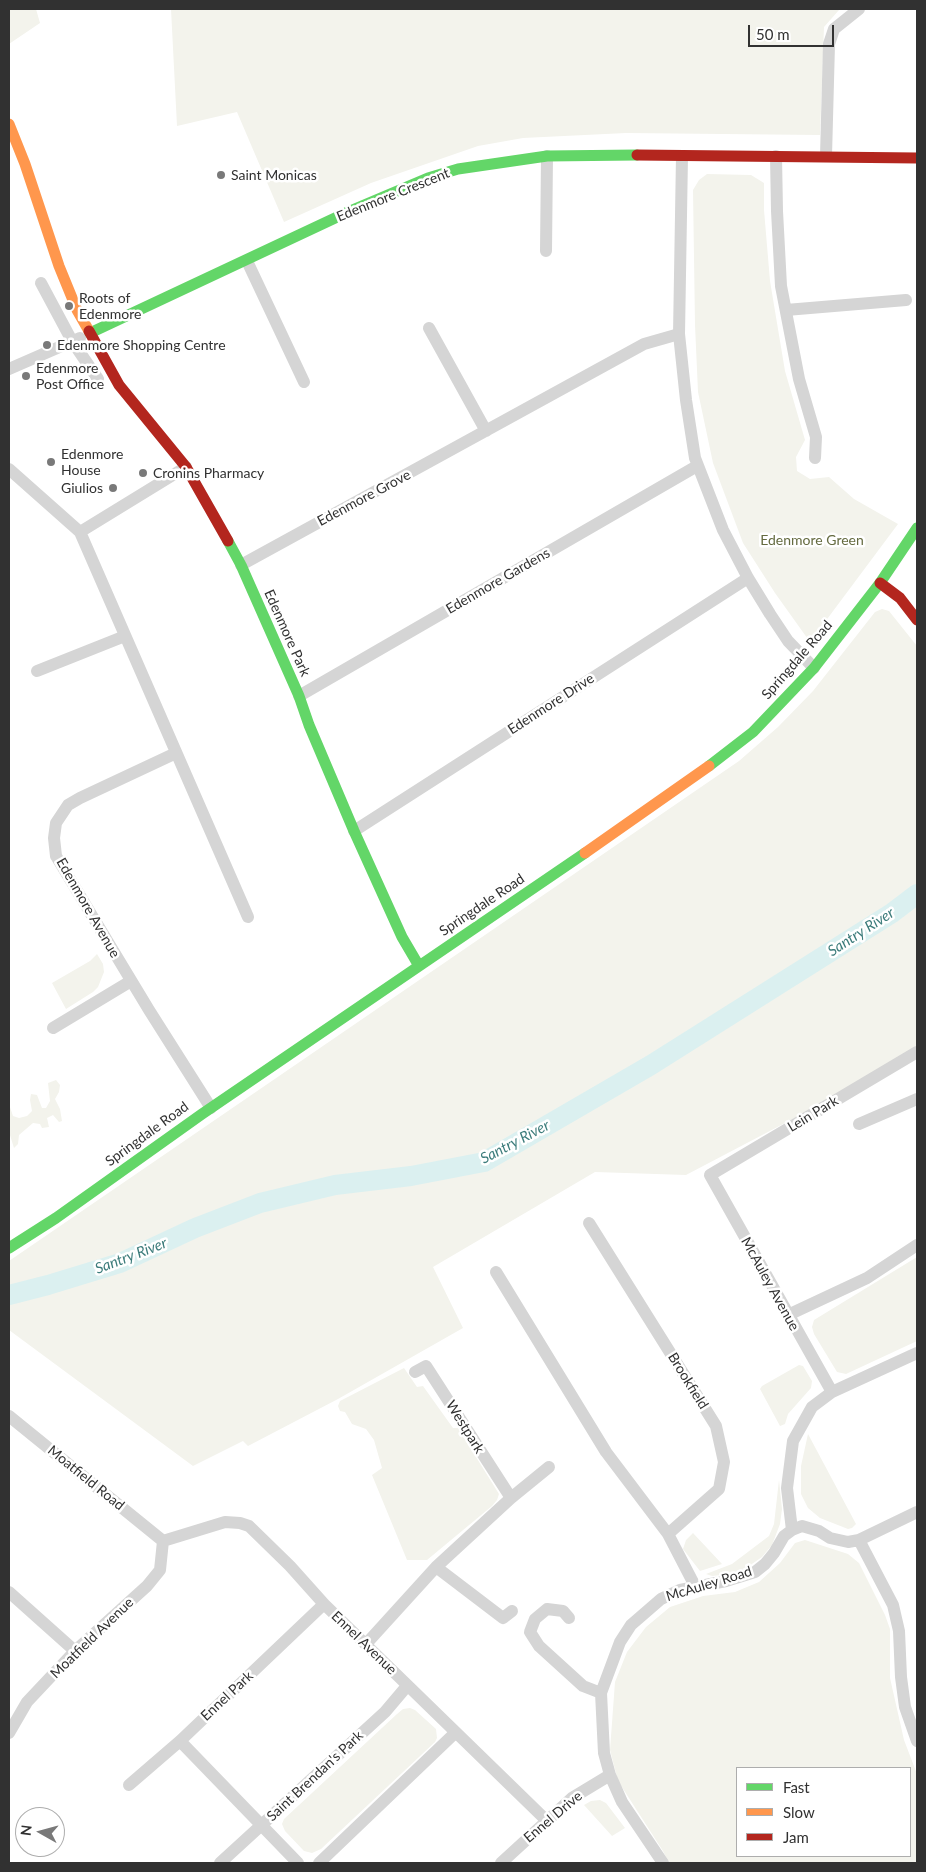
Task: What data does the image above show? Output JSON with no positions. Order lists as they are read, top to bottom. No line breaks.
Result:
{"streets":{"street":["Edenmore Crescent","Edenmore Grove","Edenmore Gardens","Edenmore Park","Springdale Road","Edenmore Drive","Edenmore Avenue","Lein Park","McAuley Avenue","Brookfield","Westpark","Moatfield Road","McAuley Road","Moatfield Avenue","Ennel Avenue","Ennel Park","Saint Brendan's Park","Ennel Drive"]},"crossings":[["Edenmore Crescent","Edenmore Park"],["Edenmore Grove","Edenmore Park"],["Edenmore Gardens","Edenmore Park"],["Edenmore Park","Springdale Road"],["Edenmore Park","Edenmore Drive"],["Springdale Road","Edenmore Avenue"],["Lein Park","McAuley Avenue"],["Moatfield Road","Moatfield Avenue"],["Moatfield Road","Ennel Avenue"],["McAuley Road","Ennel Drive"],["Moatfield Avenue","Ennel Avenue"],["Ennel Avenue","Ennel Park"],["Ennel Avenue","Saint Brendan's Park"],["Ennel Avenue","Ennel Drive"]],"water":["Santry River"],"parks":["Edenmore Green"],"places":["Saint Monicas","Roots of Edenmore","Edenmore Shopping Centre","Edenmore Post Office","Edenmore House","Cronins Pharmacy","Giulios"],"legend":["Fast","Slow","Jam"],"scale_bar":"50 m","north":"left"}
